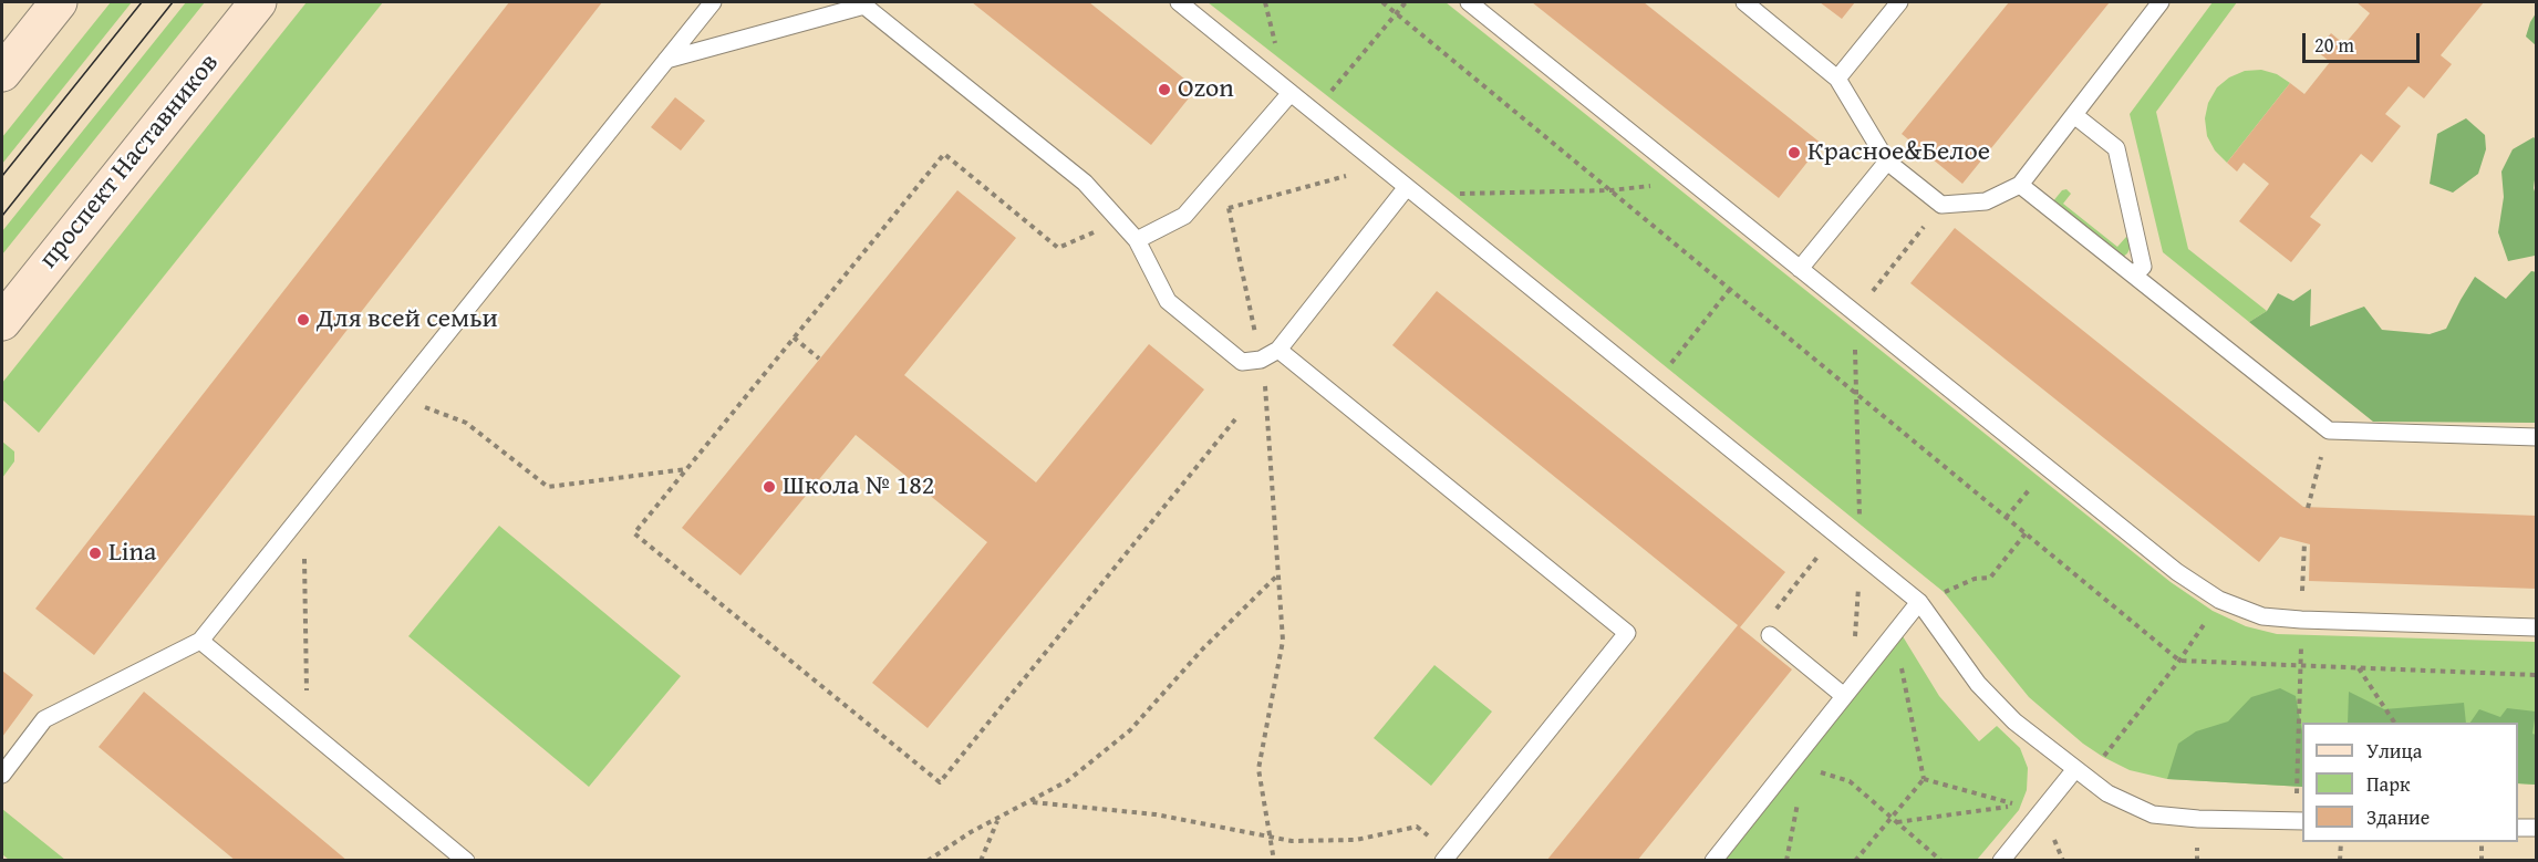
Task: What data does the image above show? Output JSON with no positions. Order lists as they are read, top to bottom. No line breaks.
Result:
{"streets":{"main road":["проспект Наставников"]},"places":["Ozon","Красное&Белое","Для всей семьи","Школа № 182","Lina"],"legend":["Улица","Парк","Здание"],"scale_bar":"20 m"}
